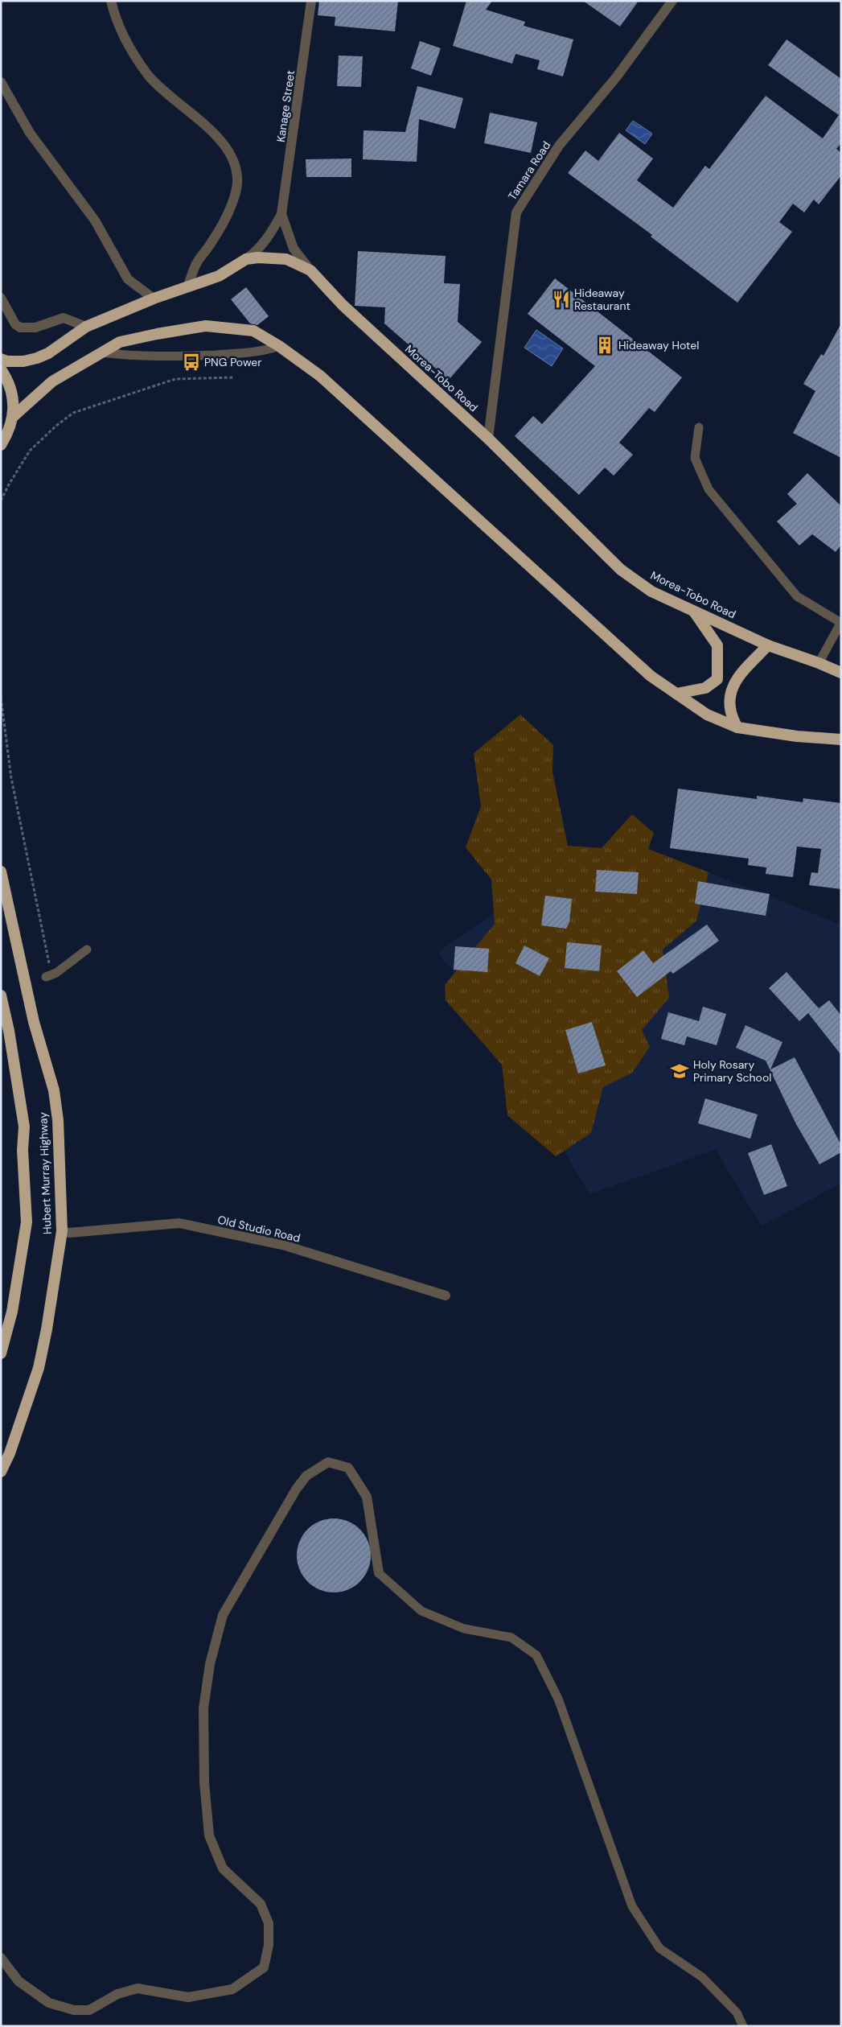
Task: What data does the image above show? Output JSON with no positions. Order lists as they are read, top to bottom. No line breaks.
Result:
{"streets":{"highway":["Morea-Tobo Road","Hubert Murray Highway"],"street":["Kanage Street","Tamara Road","Old Studio Road"]},"crossings":[["Kanage Street","Morea-Tobo Road"],["Tamara Road","Morea-Tobo Road"],["Hubert Murray Highway","Old Studio Road"]],"places":{"restaurant":["Hideaway Restaurant"],"building":["Hideaway Hotel"],"bus stop":["PNG Power"],"school or university":["Holy Rosary Primary School"]}}
